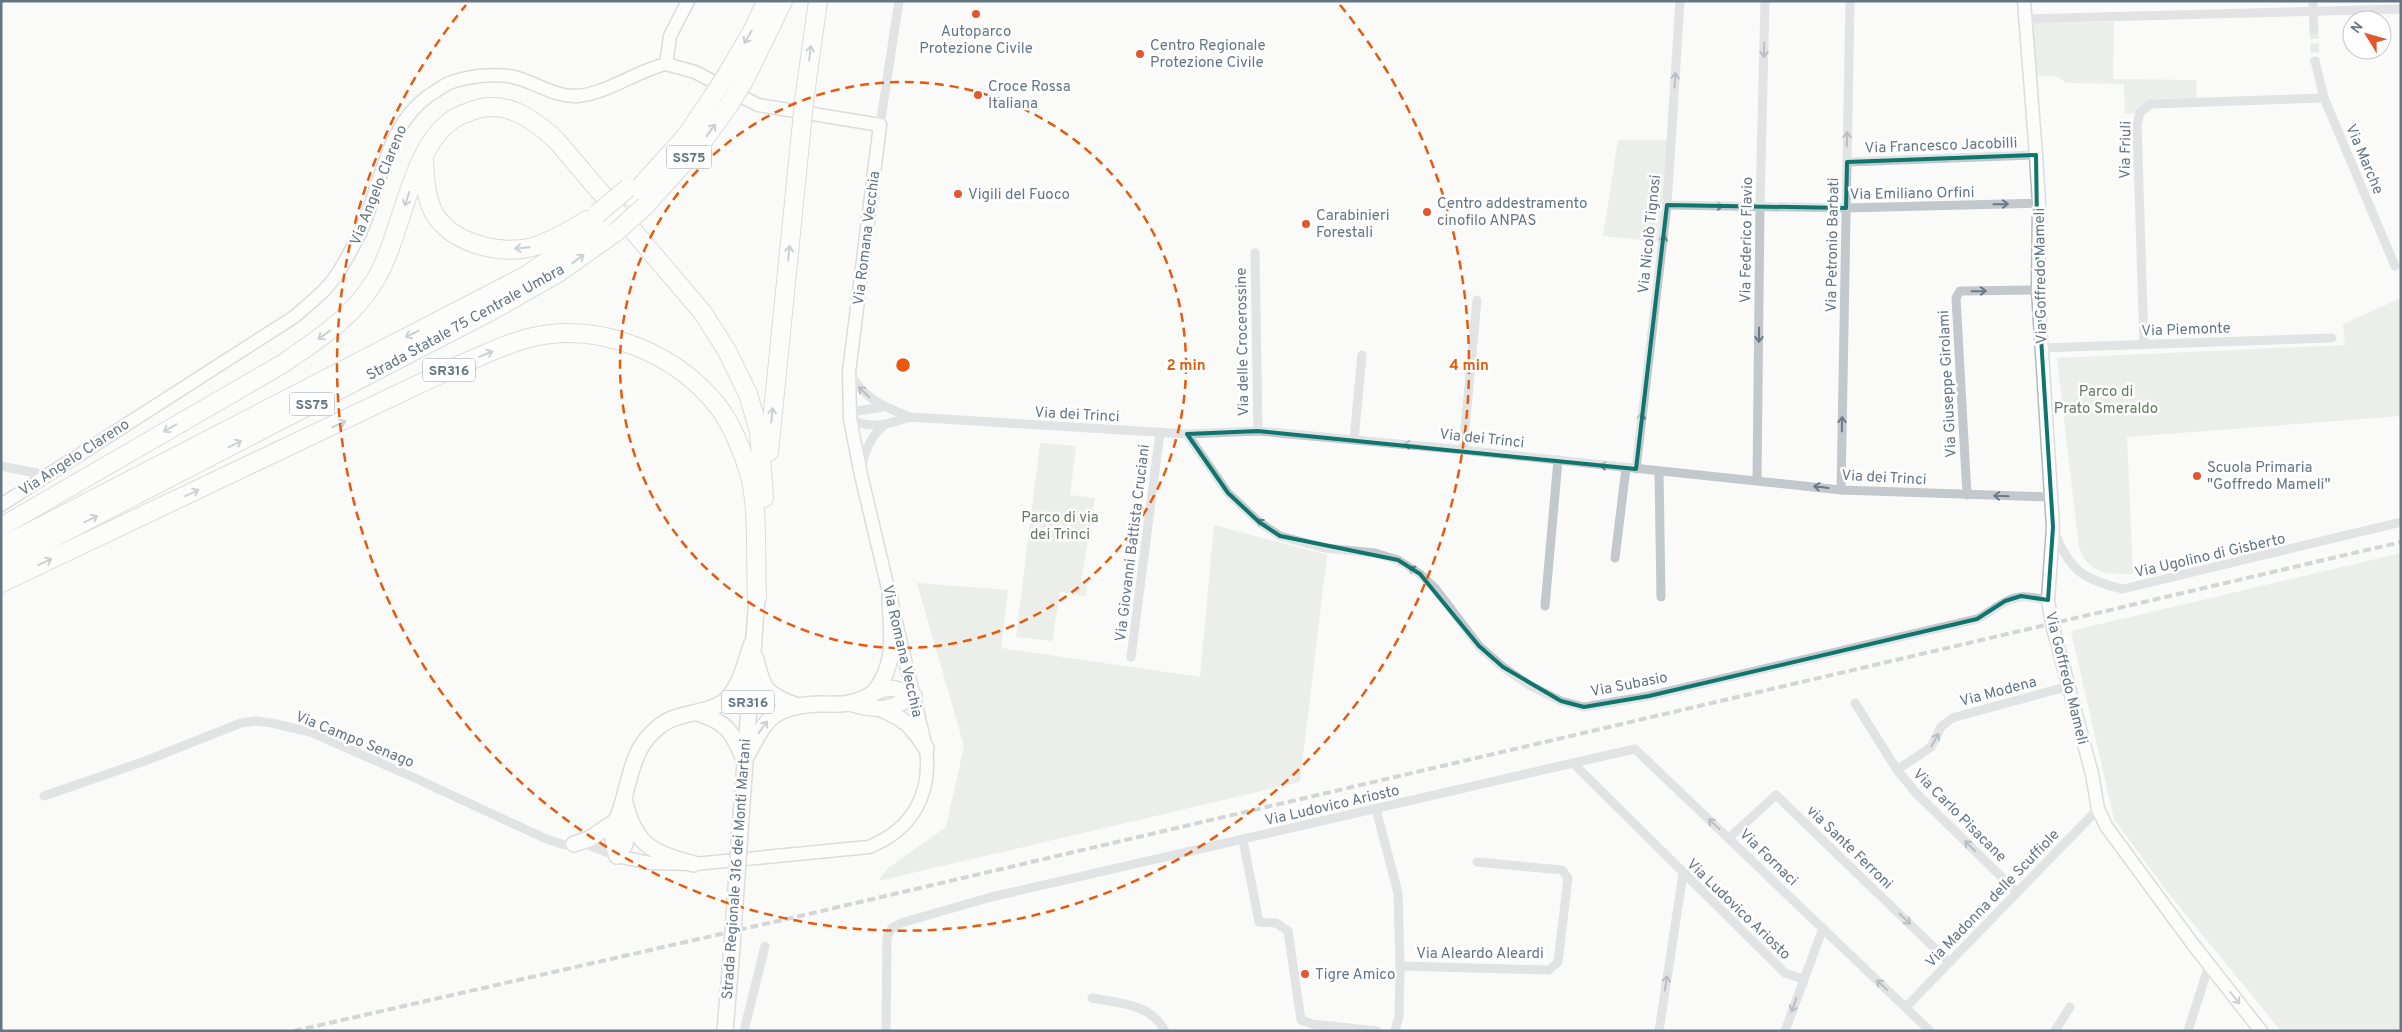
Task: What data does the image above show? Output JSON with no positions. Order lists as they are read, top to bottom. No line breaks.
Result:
{"streets":{"highway":["SS75","Strada Statale 75 Centrale Umbra","SR316","Strada Regionale 316 dei Monti Martani"],"street":["Via Francesco Jacobilli","Via Friuli","Via Marche","Via Angelo Clareno","Via Emiliano Orfini","Via Nicolò Tignosi","Via Romana Vecchia","Via Federico Flavio","Via Petronio Barbati","Via Goffredo Mameli","Via Piemonte","Via delle Crocerossine","Via Giuseppe Girolami","Via dei Trinci","Via Giovanni Battista Cruciani","Via Ugolino di Gisberto","Via Subasio","Via Modena","Via Campo Senago","Via Ludovico Ariosto","Via Carlo Pisacane","via Sante Ferroni","Via Fornaci","Via Madonna delle Scuffiole","Via Aleardo Aleardi"]},"crossings":[["Via Francesco Jacobilli","Via Petronio Barbati"],["Via Francesco Jacobilli","Via Goffredo Mameli"],["Via Friuli","Via Marche"],["Via Friuli","Via Piemonte"],["Via Emiliano Orfini","Via Nicolò Tignosi"],["Via Emiliano Orfini","Via Federico Flavio"],["Via Emiliano Orfini","Via Petronio Barbati"],["Via Emiliano Orfini","Via Goffredo Mameli"],["Via Nicolò Tignosi","Via dei Trinci"],["Via Romana Vecchia","Via dei Trinci"],["Via Romana Vecchia","Via Campo Senago"],["Via Federico Flavio","Via dei Trinci"],["Via Petronio Barbati","Via dei Trinci"],["Via Goffredo Mameli","Via Piemonte"],["Via Goffredo Mameli","Via Giuseppe Girolami"],["Via Goffredo Mameli","Via dei Trinci"],["Via Goffredo Mameli","Via Ugolino di Gisberto"],["Via Goffredo Mameli","Via Subasio"],["Via Goffredo Mameli","Via Modena"],["Via Goffredo Mameli","Via Madonna delle Scuffiole"],["Via delle Crocerossine","Via dei Trinci"],["SR316","Strada Regionale 316 dei Monti Martani"],["Via Giuseppe Girolami","Via dei Trinci"],["Via dei Trinci","Via Giovanni Battista Cruciani"],["Via dei Trinci","Via Subasio"],["Via Modena","Via Carlo Pisacane"],["Via Ludovico Ariosto","Via Fornaci"],["Via Carlo Pisacane","Via Madonna delle Scuffiole"],["via Sante Ferroni","Via Fornaci"],["via Sante Ferroni","Via Madonna delle Scuffiole"],["Via Fornaci","Via Madonna delle Scuffiole"]],"one_way":["Via Emiliano Orfini","Via Nicolò Tignosi","Via Federico Flavio","Via Petronio Barbati","Via Subasio","Via Modena","Via Carlo Pisacane","via Sante Ferroni","Via Fornaci"],"parks":["Parco di Prato Smeraldo","Parco di via dei Trinci"],"places":["Autoparco Protezione Civile","Centro Regionale Protezione Civile","Croce Rossa Italiana","Vigili del Fuoco","Centro addestramento cinofilo ANPAS","Carabinieri Forestali","Scuola Primaria \"Goffredo Mameli\"","Tigre Amico"],"north":"top left","rings":["2 min","4 min"]}
